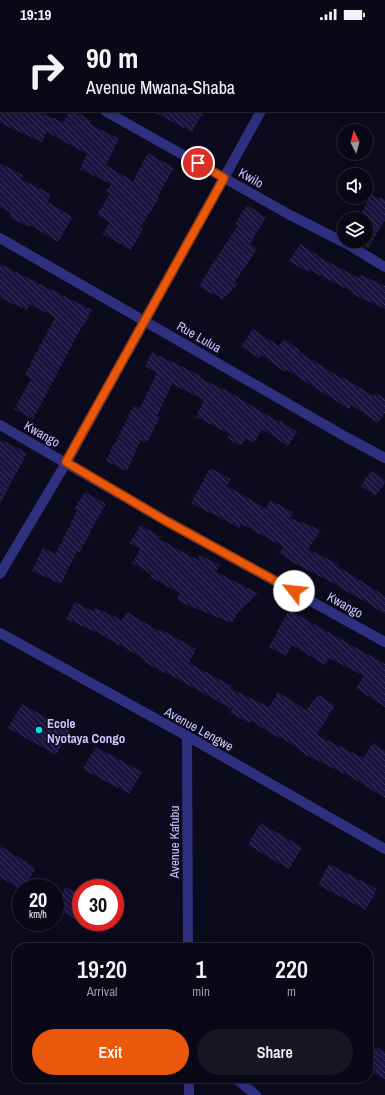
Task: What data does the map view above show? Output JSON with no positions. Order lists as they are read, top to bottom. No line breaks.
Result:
{"streets":{"street":["Kwilo","Rue Lulua","Kwango","Avenue Lengwe","Avenue Kafubu"]},"crossings":[["Avenue Lengwe","Avenue Kafubu"]],"places":["Ecole Nyotaya Congo"],"north":"top","page":{"status":"19:19","turn":["90 m","Avenue Mwana-Shaba"],"speed":"20 km/h","limit":"30","eta":["19:20","Arrival","1","min","220","m"],"buttons":["Exit","Share"]}}
